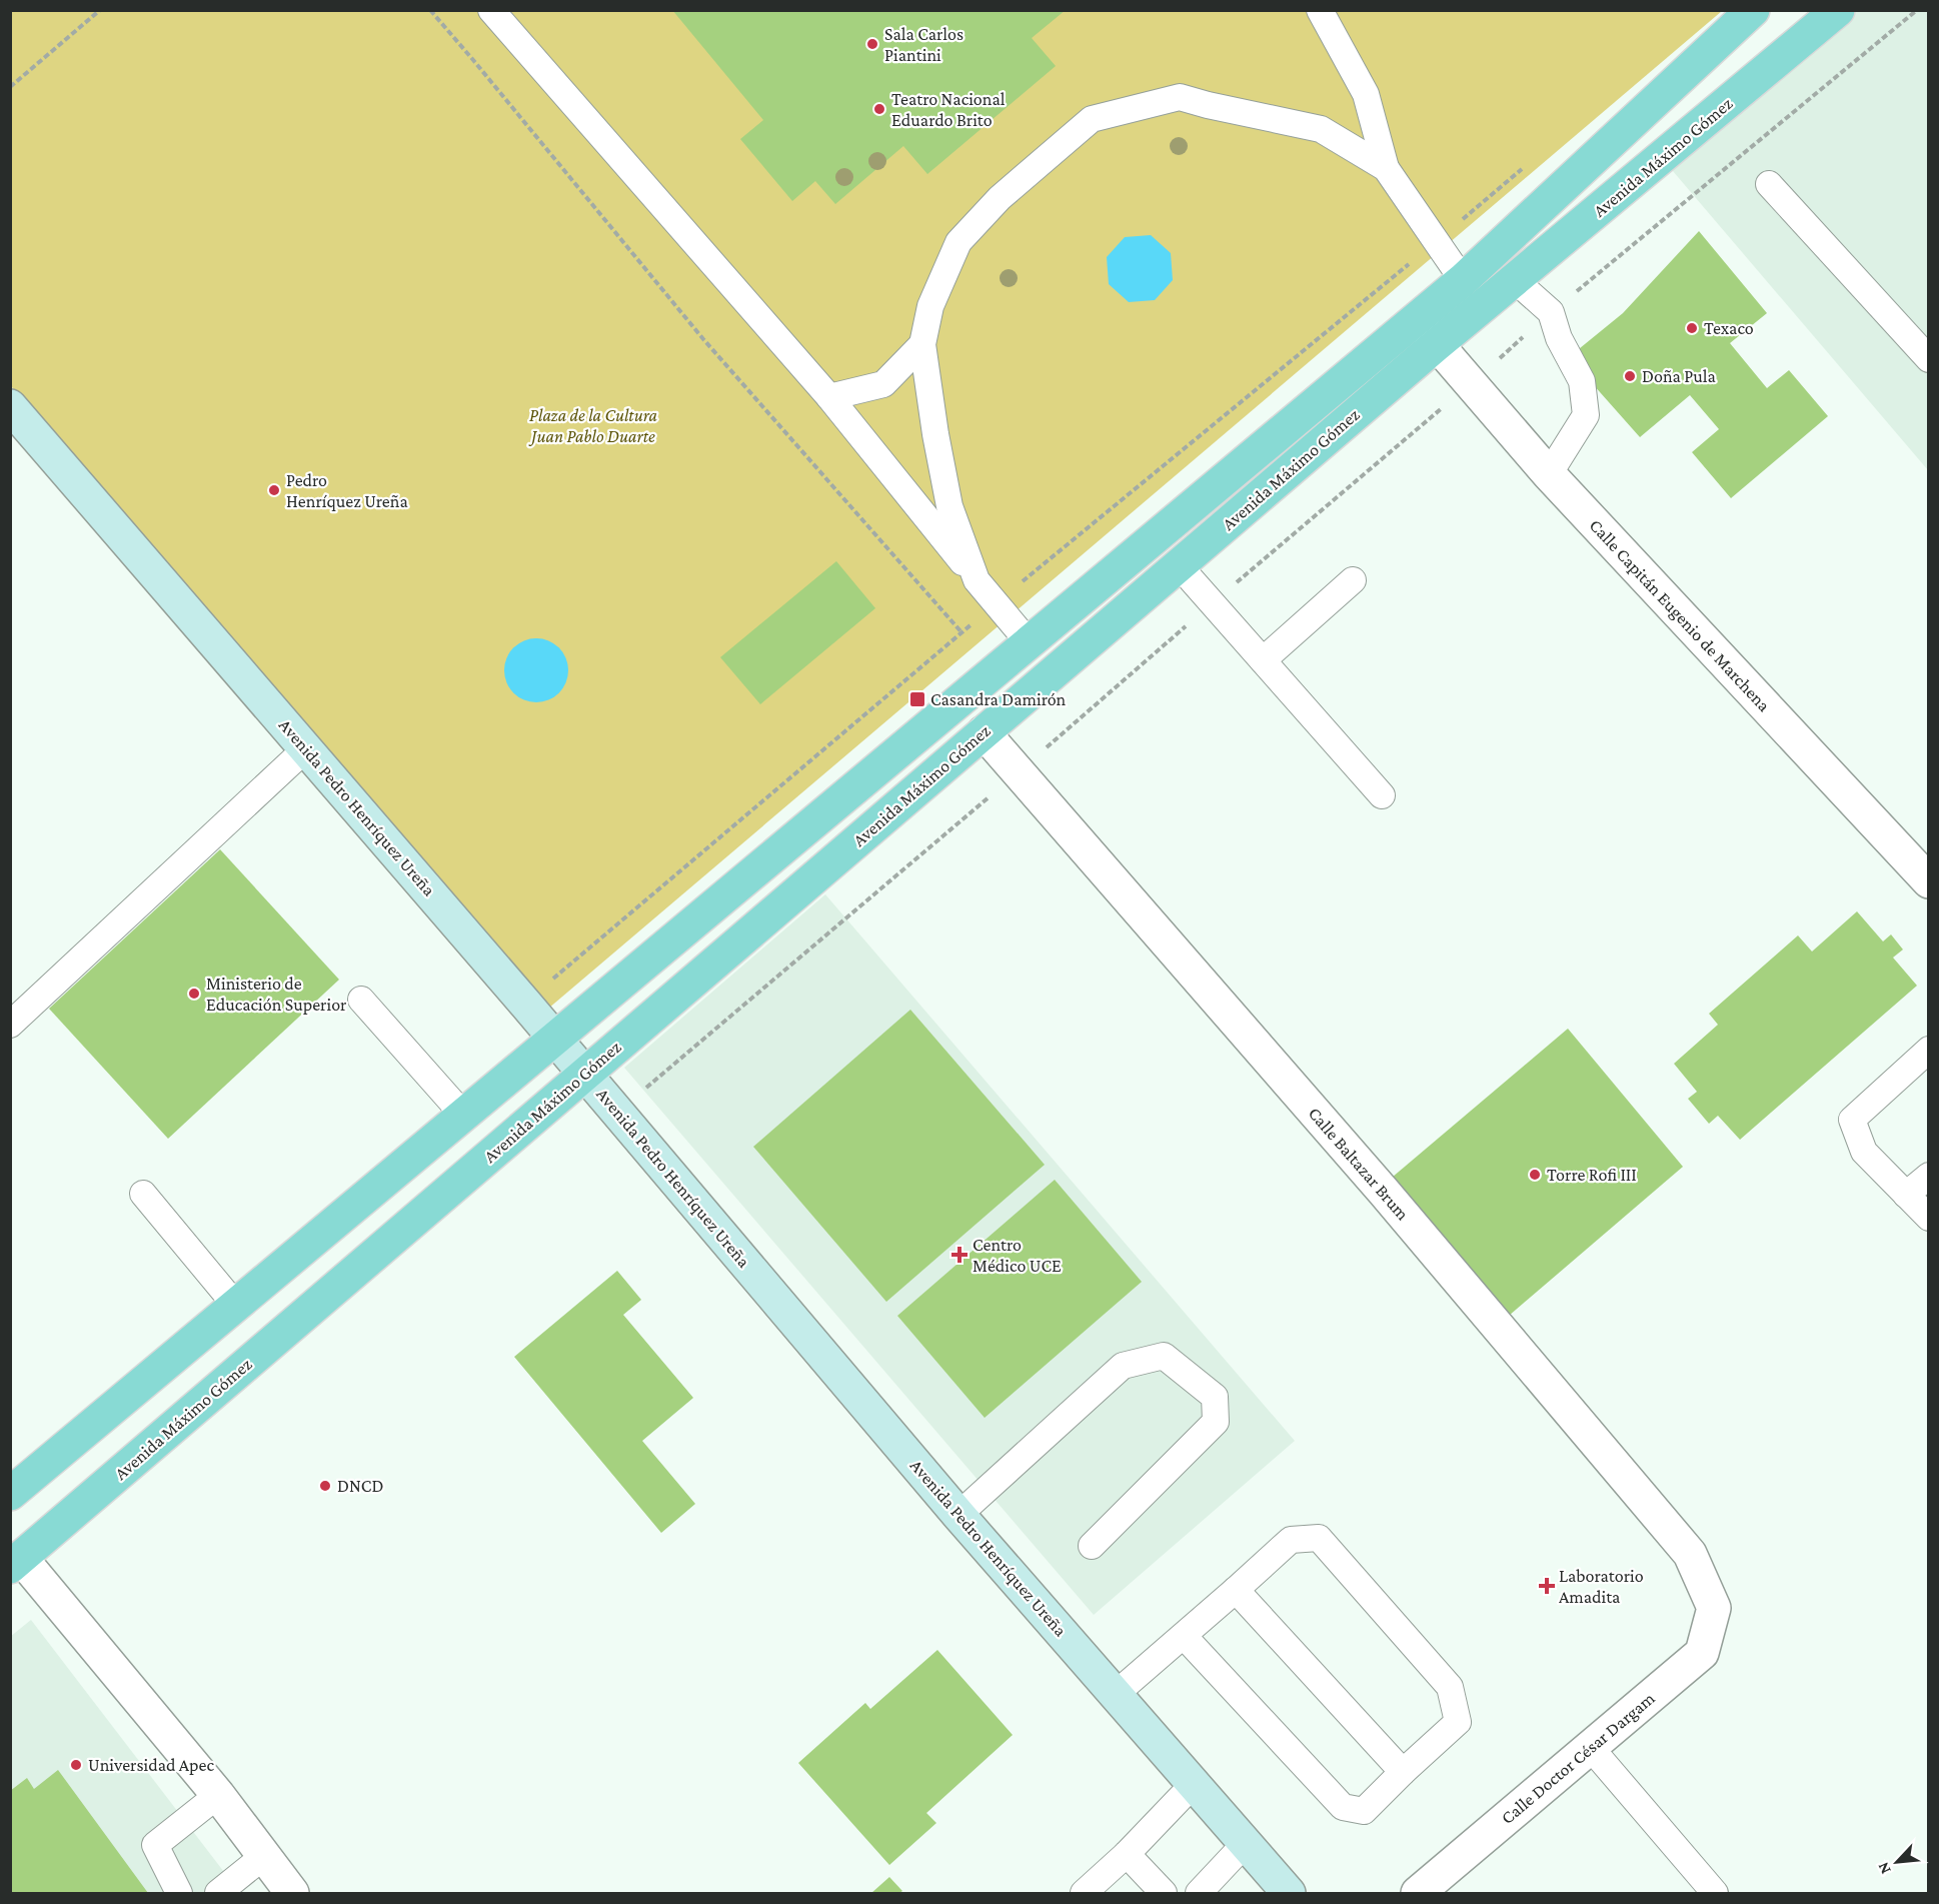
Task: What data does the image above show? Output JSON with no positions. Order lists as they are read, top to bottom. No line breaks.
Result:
{"streets":{"main road":["Avenida Máximo Gómez","Avenida Pedro Henríquez Ureña"],"street":["Calle Capitán Eugenio de Marchena","Calle Baltazar Brum","Calle Doctor César Dargam"]},"crossings":[["Avenida Máximo Gómez","Calle Capitán Eugenio de Marchena"],["Avenida Máximo Gómez","Avenida Pedro Henríquez Ureña"],["Avenida Máximo Gómez","Calle Baltazar Brum"],["Calle Baltazar Brum","Calle Doctor César Dargam"]],"parks":["Plaza de la Cultura Juan Pablo Duarte"],"places":{"other":["Sala Carlos Piantini","Teatro Nacional Eduardo Brito","Texaco","Doña Pula","Pedro Henríquez Ureña","Ministerio de Educación Superior","Torre Rofi III","DNCD","Universidad Apec"],"transit":["Casandra Damirón"],"health":["Centro Médico UCE","Laboratorio Amadita"]},"north":"bottom left"}
